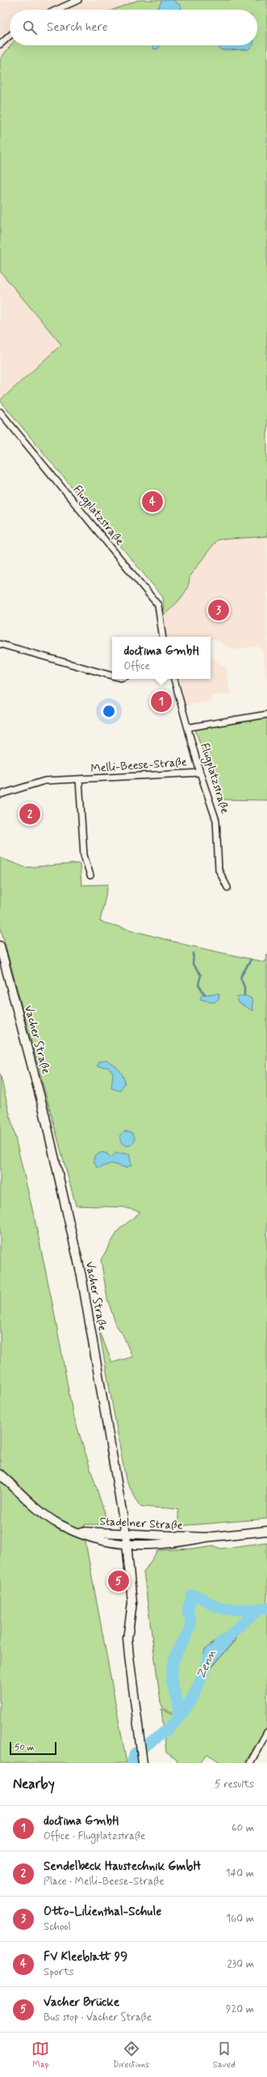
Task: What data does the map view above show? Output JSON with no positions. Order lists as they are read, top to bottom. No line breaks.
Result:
{"streets":{"street":["Flugplatzstraße","Melli-Beese-Straße","Vacher Straße","Stadelner Straße"]},"crossings":[["Flugplatzstraße","Melli-Beese-Straße"],["Vacher Straße","Stadelner Straße"]],"water":["Zenn"],"scale_bar":"50 m","page":{"search":"Search here","pins":["4","3","1","2","5"],"popup":["doctima GmbH","Office"],"scale":"50 m","heading":["Nearby","5 results"],"list":[{"mark":"1","name":"doctima GmbH","note":"Office · Flugplatzstraße","value":"60 m"},{"mark":"2","name":"Sendelbeck Haustechnik GmbH","note":"Place · Melli-Beese-Straße","value":"140 m"},{"mark":"3","name":"Otto-Lilienthal-Schule","note":"School","value":"160 m"},{"mark":"4","name":"FV Kleeblatt 99","note":"Sports","value":"230 m"},{"mark":"5","name":"Vacher Brücke","note":"Bus stop · Vacher Straße","value":"920 m"}],"nav":["Map","Directions","Saved"]}}
